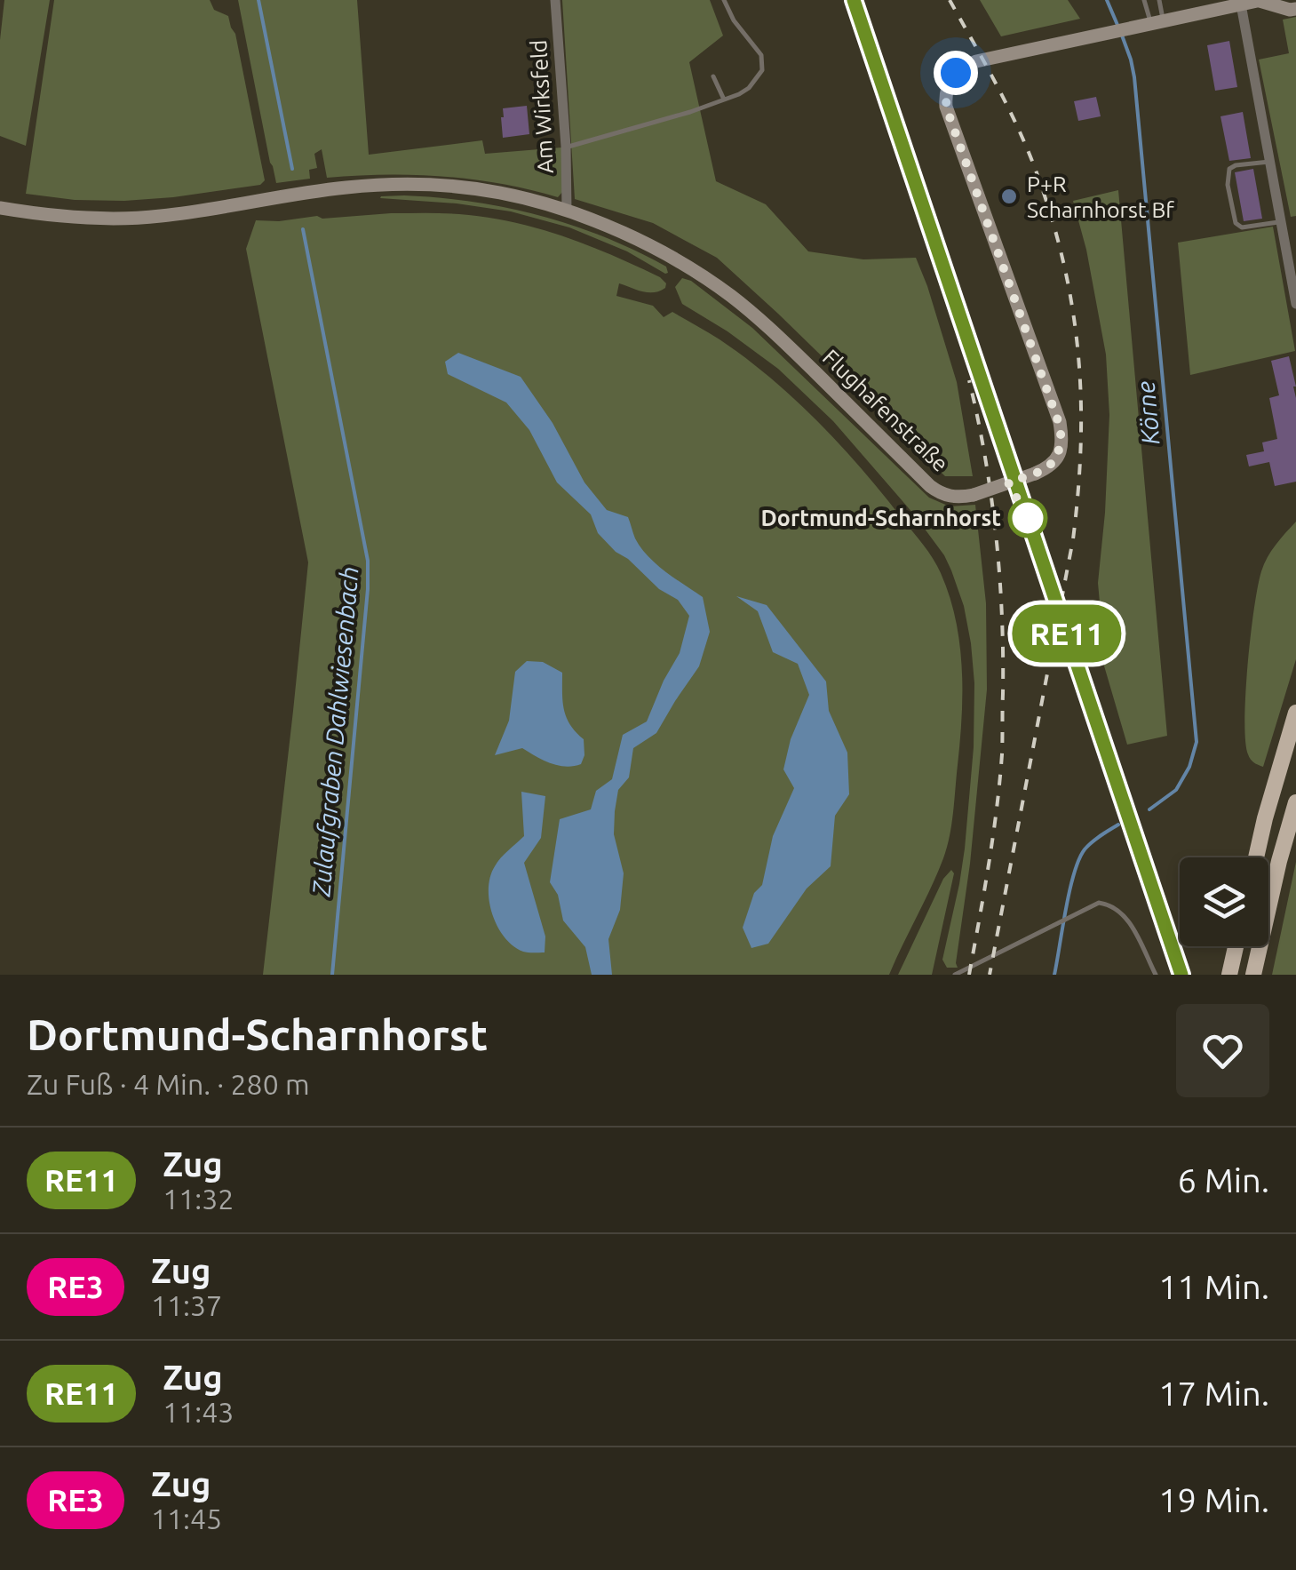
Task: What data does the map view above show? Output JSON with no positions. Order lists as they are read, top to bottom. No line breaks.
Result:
{"streets":{"main road":["Flughafenstraße"],"street":["Am Wirksfeld"]},"crossings":[["Am Wirksfeld","Flughafenstraße"]],"water":["Körne","Zulaufgraben Dahlwiesenbach"],"places":["P+R Scharnhorst Bf","Dortmund-Scharnhorst"],"page":{"on_map":"RE11","heading":["Dortmund-Scharnhorst","Zu Fuß · 4 Min. · 280 m"],"list":[{"mark":"RE11","name":"Zug","note":"11:32","value":"6 Min."},{"mark":"RE3","name":"Zug","note":"11:37","value":"11 Min."},{"mark":"RE11","name":"Zug","note":"11:43","value":"17 Min."},{"mark":"RE3","name":"Zug","note":"11:45","value":"19 Min."}]}}
